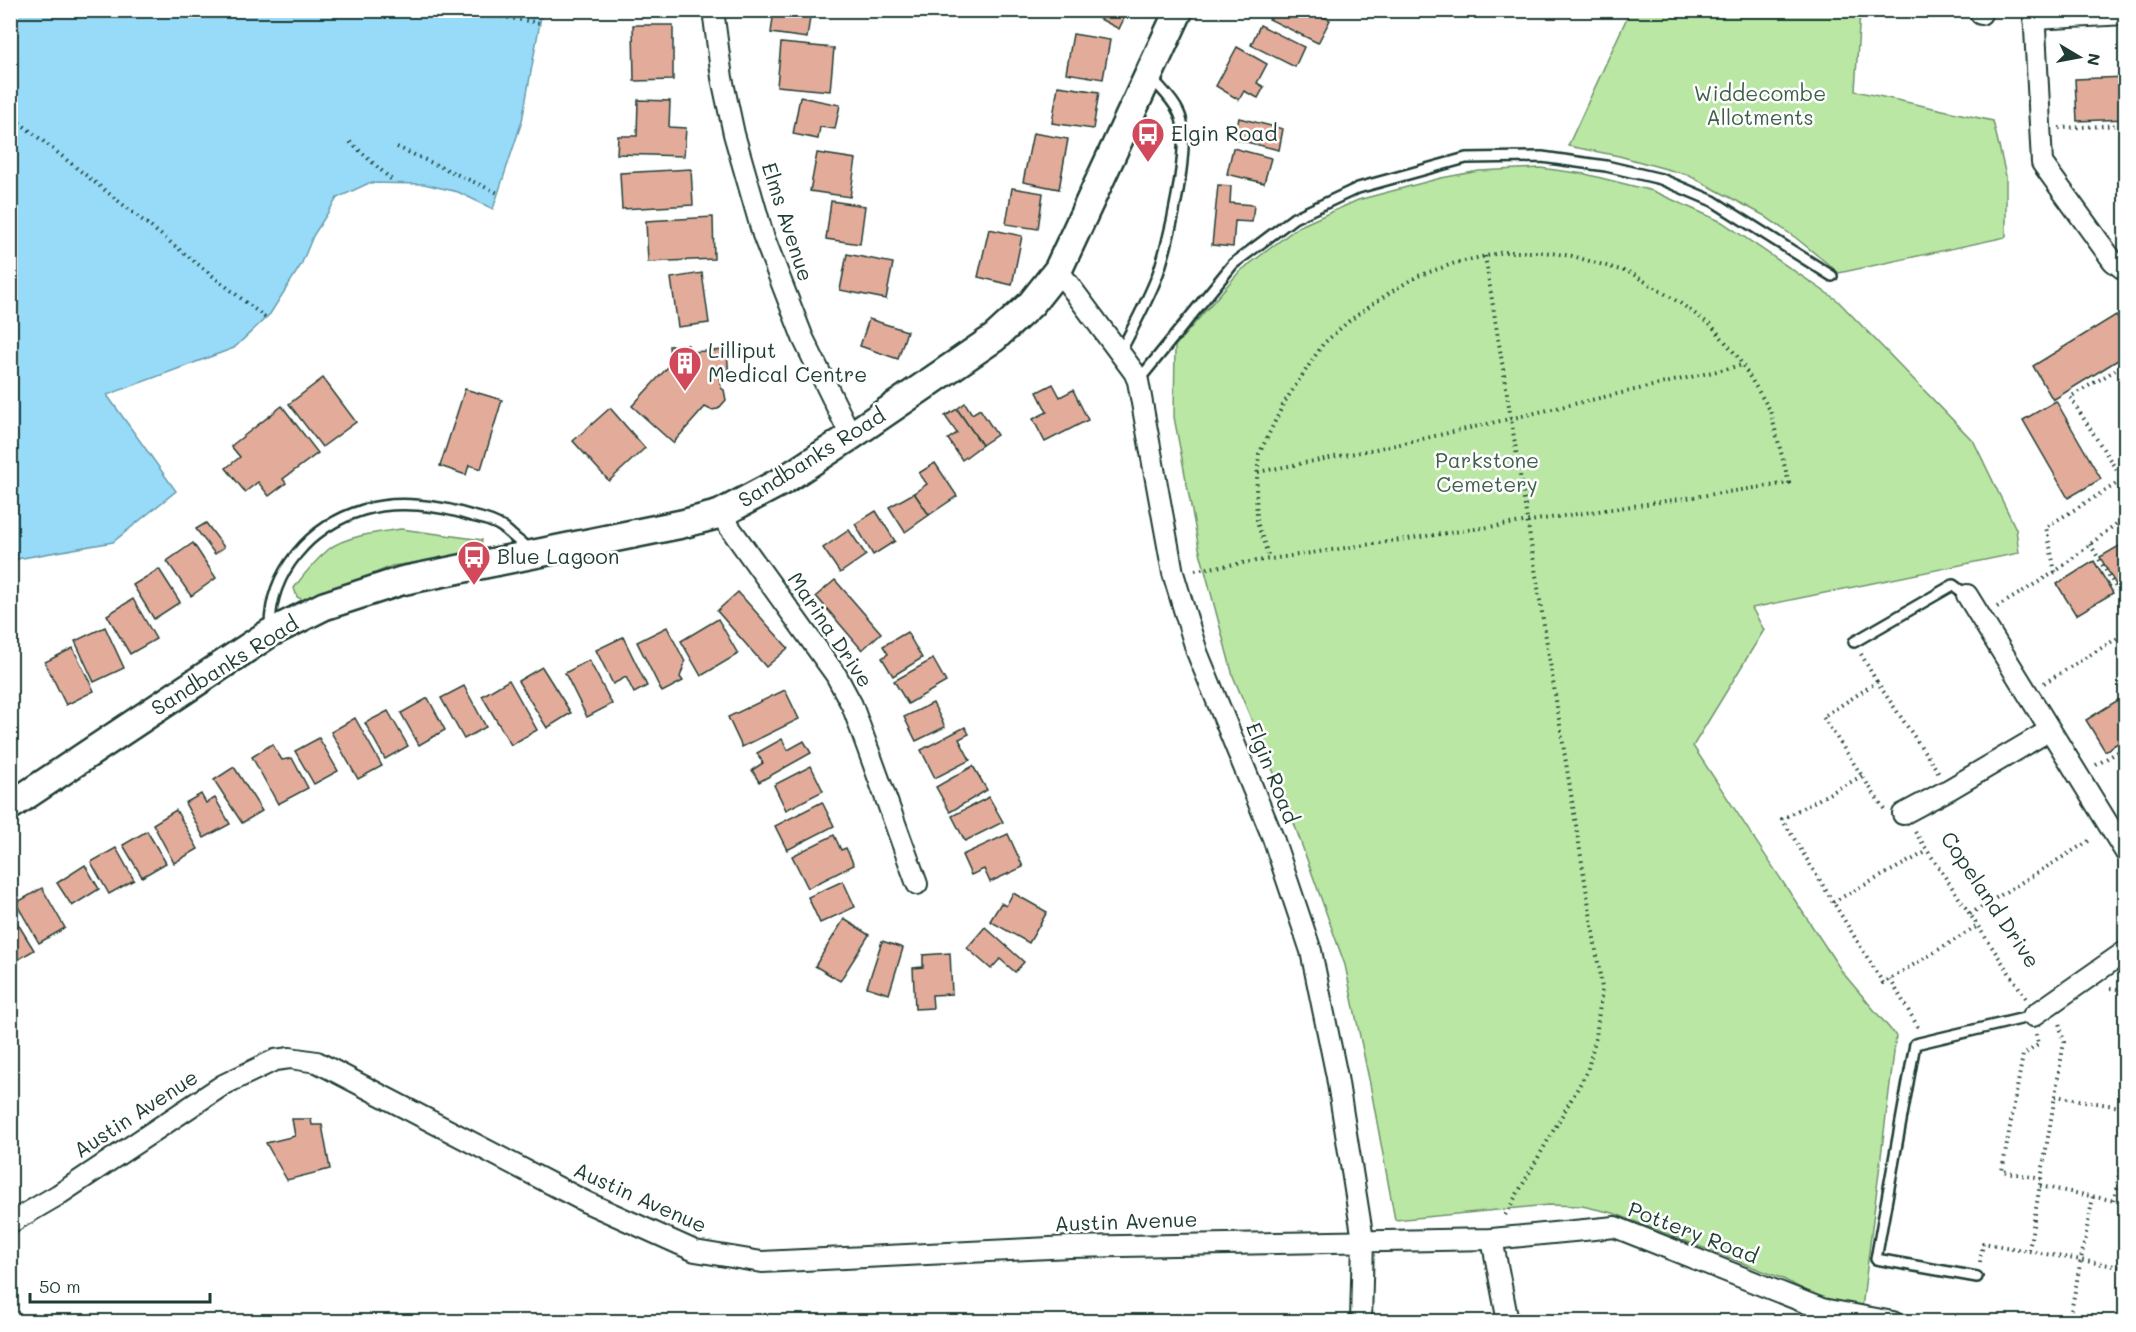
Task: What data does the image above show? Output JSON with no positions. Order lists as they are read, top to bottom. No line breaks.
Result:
{"streets":{"main road":["Sandbanks Road"],"street":["Elms Avenue","Marina Drive","Elgin Road","Austin Avenue","Pottery Road"],"path":["Copeland Drive"]},"crossings":[["Elms Avenue","Sandbanks Road"],["Sandbanks Road","Marina Drive"],["Sandbanks Road","Elgin Road"],["Elgin Road","Austin Avenue"],["Elgin Road","Pottery Road"],["Austin Avenue","Pottery Road"]],"parks":["Widdecombe Allotments","Parkstone Cemetery"],"places":{"bus stop":["Elgin Road","Blue Lagoon"],"building":["Lilliput Medical Centre"]},"scale_bar":"50 m","north":"right"}
